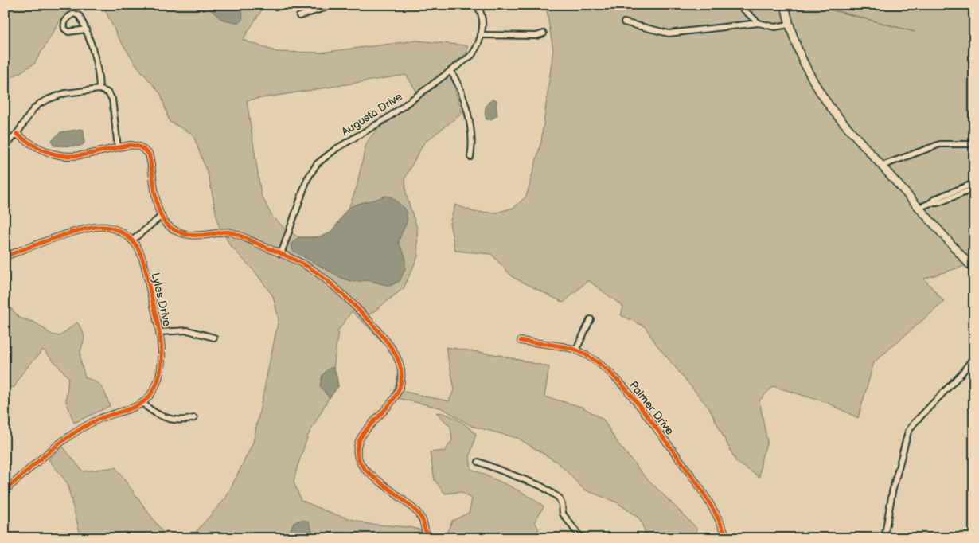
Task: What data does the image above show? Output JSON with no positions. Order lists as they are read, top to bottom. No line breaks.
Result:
{"streets":{"street":["Augusta Drive","Lyles Drive","Palmer Drive"]}}
